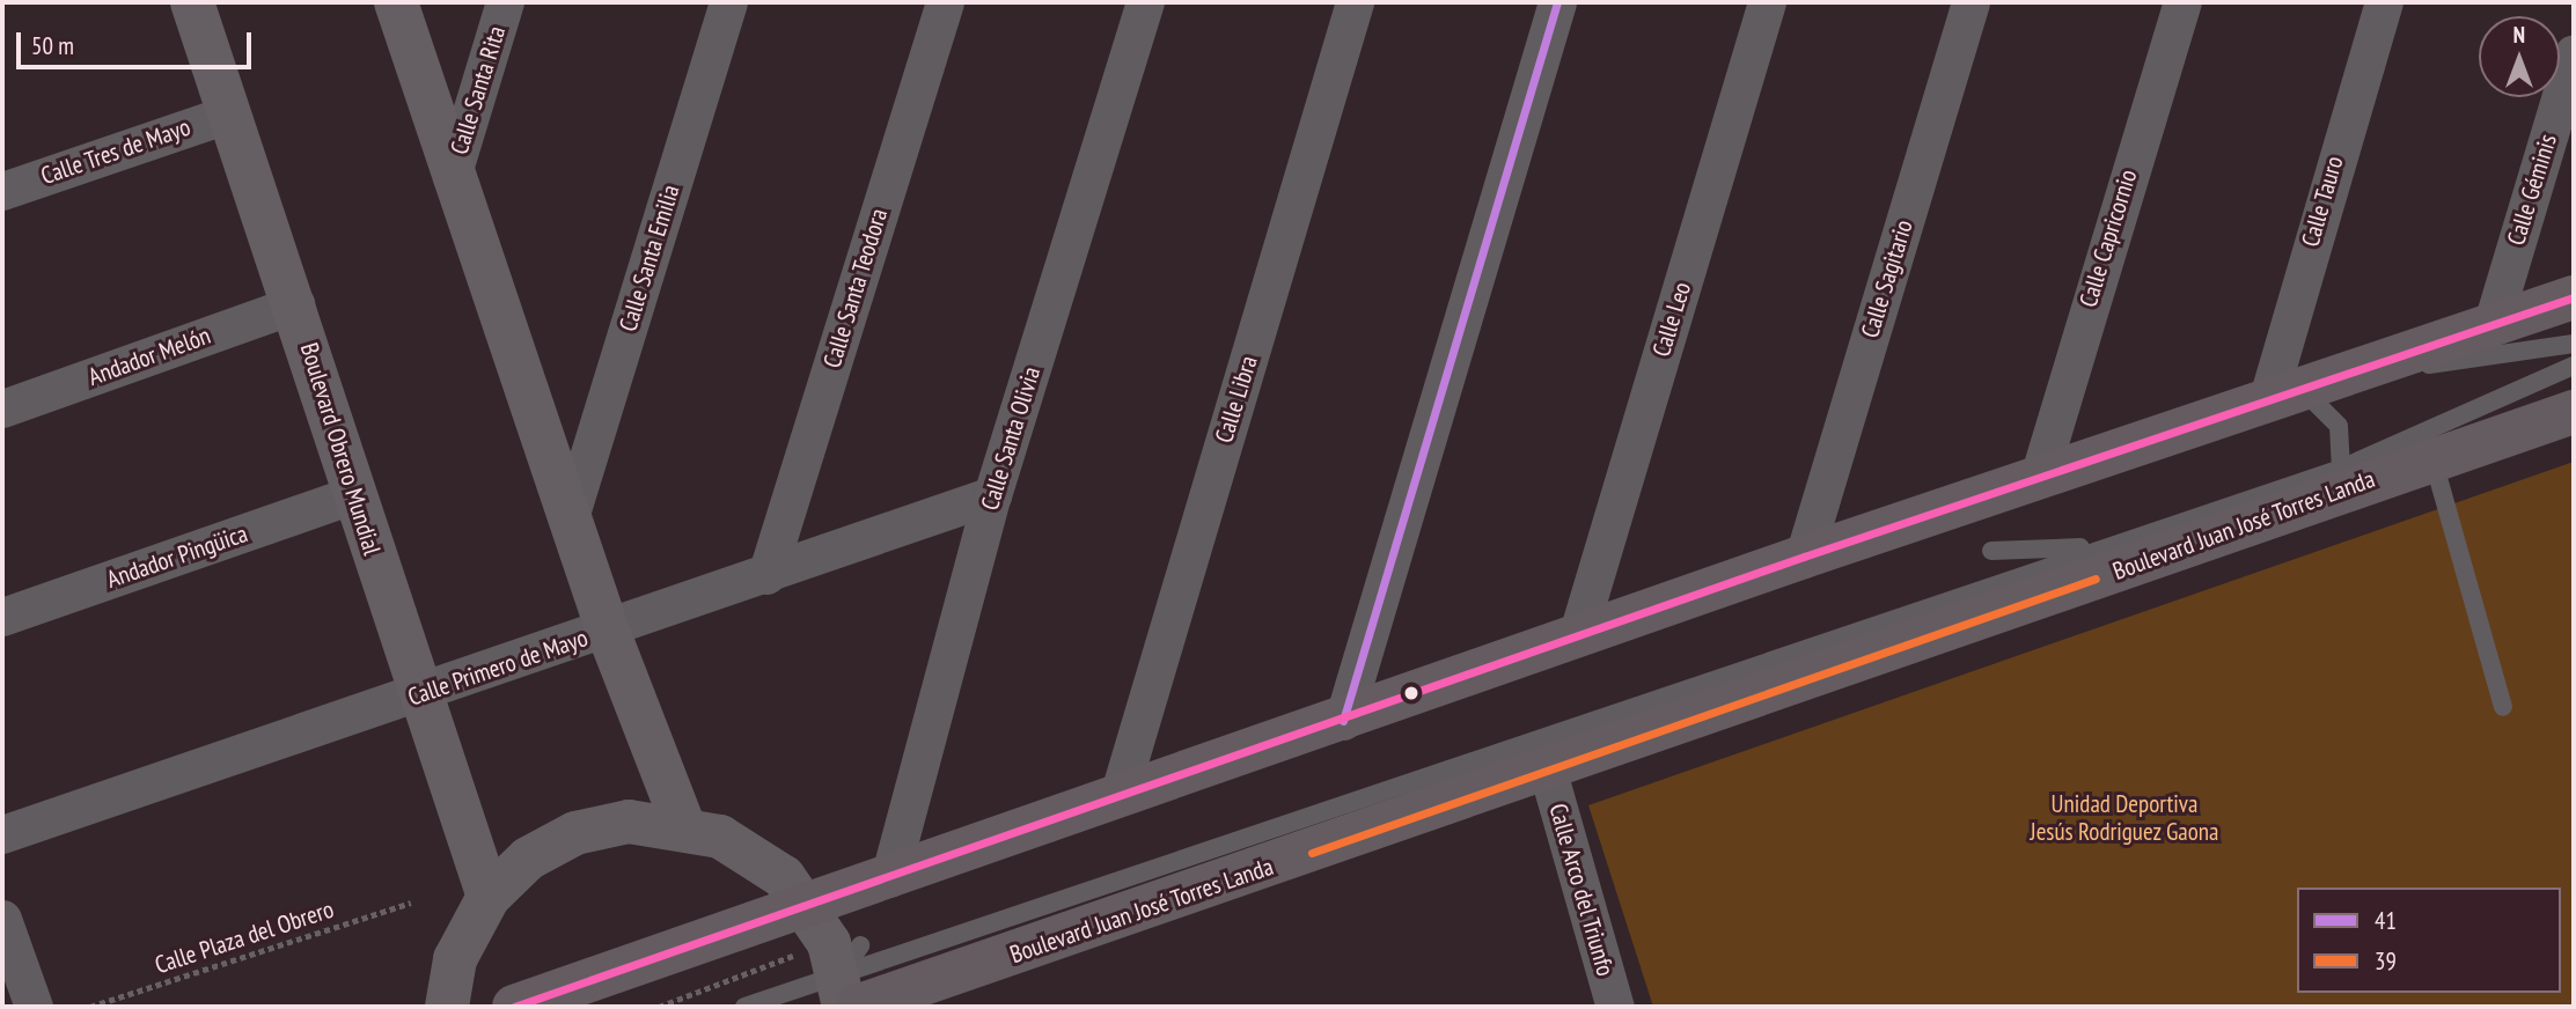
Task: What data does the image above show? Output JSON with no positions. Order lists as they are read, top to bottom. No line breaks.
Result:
{"streets":{"main road":["Boulevard Juan José Torres Landa"],"street":["Calle Santa Rita","Calle Tres de Mayo","Calle Géminis","Calle Tauro","Calle Capricornio","Calle Santa Emilia","Calle Sagitario","Calle Santa Teodora","Calle Leo","Andador Melón","Calle Libra","Calle Santa Olivia","Boulevard Obrero Mundial","Andador Pingüica","Calle Primero de Mayo","Calle Arco del Triunfo"],"path":["Calle Plaza del Obrero"]},"crossings":[["Calle Tres de Mayo","Boulevard Obrero Mundial"],["Calle Géminis","Boulevard Juan José Torres Landa"],["Calle Tauro","Boulevard Juan José Torres Landa"],["Calle Capricornio","Boulevard Juan José Torres Landa"],["Calle Sagitario","Boulevard Juan José Torres Landa"],["Calle Santa Teodora","Calle Primero de Mayo"],["Calle Leo","Boulevard Juan José Torres Landa"],["Andador Melón","Boulevard Obrero Mundial"],["Calle Libra","Boulevard Juan José Torres Landa"],["Calle Santa Olivia","Boulevard Juan José Torres Landa"],["Calle Santa Olivia","Calle Primero de Mayo"],["Boulevard Obrero Mundial","Andador Pingüica"],["Boulevard Obrero Mundial","Calle Primero de Mayo"],["Boulevard Juan José Torres Landa","Calle Arco del Triunfo"]],"parks":["Unidad Deportiva Jesús Rodriguez Gaona"],"lines":["transit line 41","transit line 39"],"legend":["41","39"],"scale_bar":"50 m","north":"top"}
